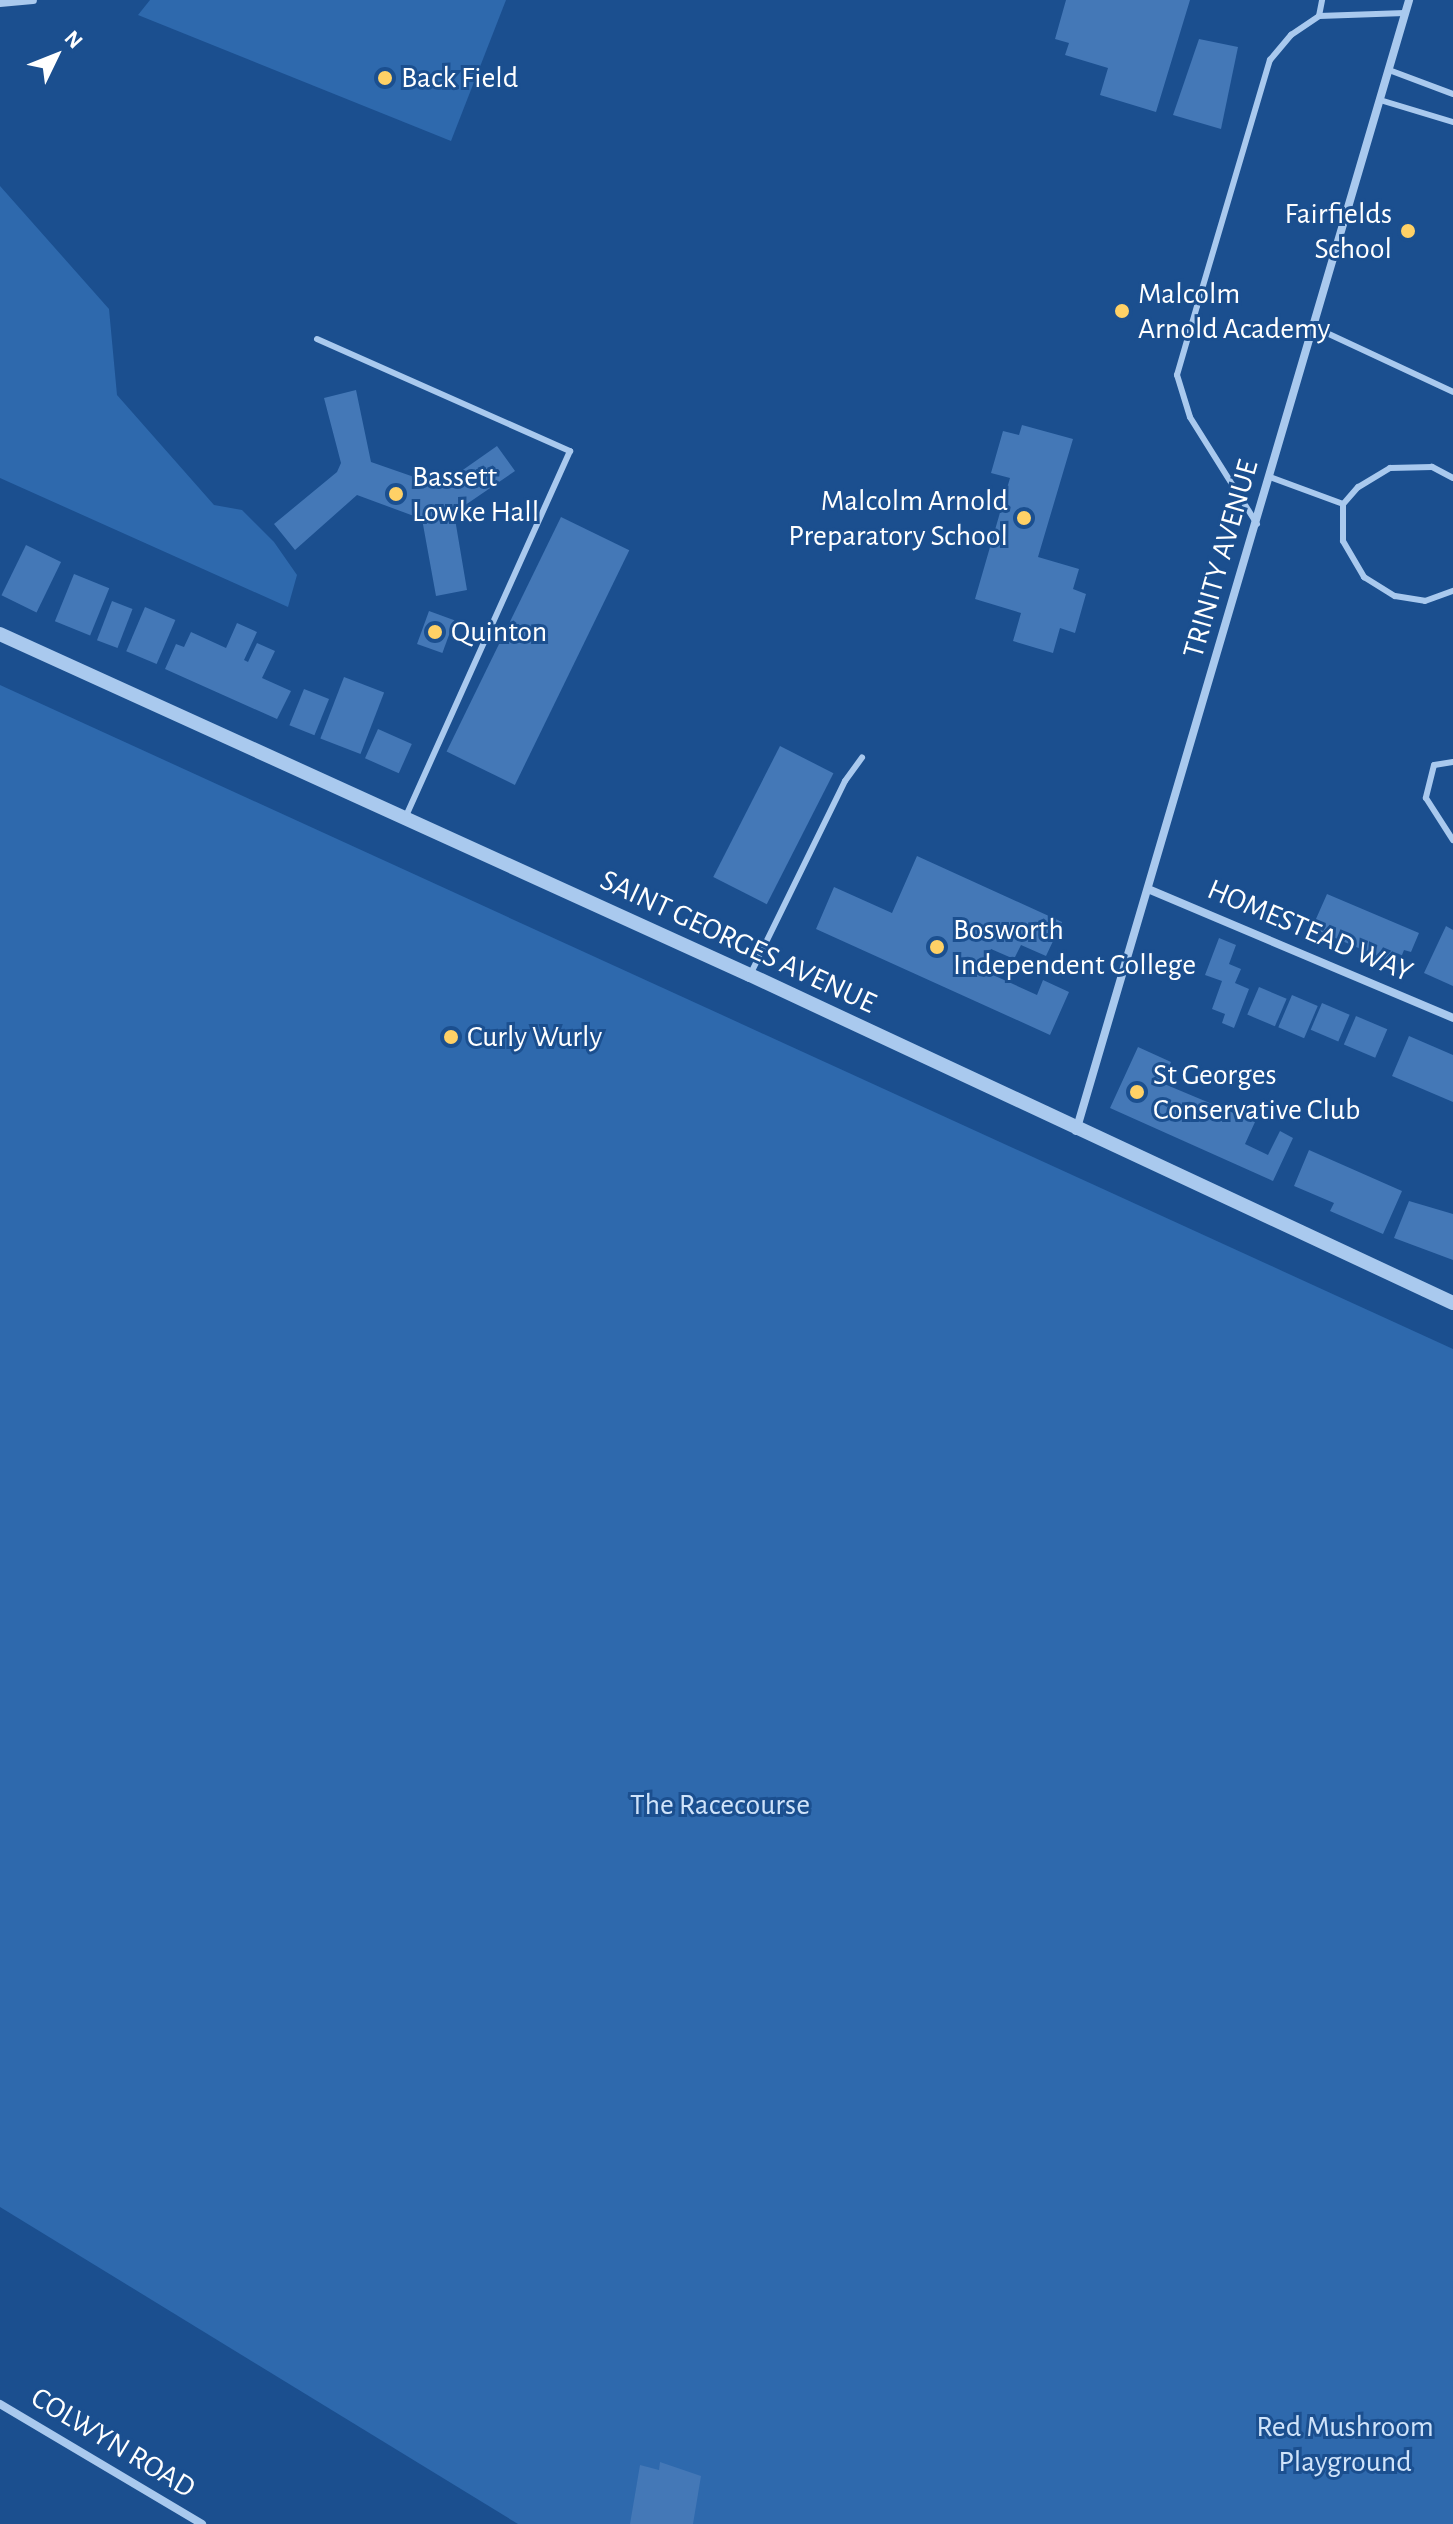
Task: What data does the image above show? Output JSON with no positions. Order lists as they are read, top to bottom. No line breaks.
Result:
{"streets":{"street":["TRINITY AVENUE","HOMESTEAD WAY","SAINT GEORGES AVENUE","COLWYN ROAD"]},"crossings":[["TRINITY AVENUE","HOMESTEAD WAY"],["TRINITY AVENUE","SAINT GEORGES AVENUE"]],"parks":["The Racecourse","Red Mushroom Playground"],"places":["Back Field","Fairfields School","Malcolm Arnold Academy","Bassett Lowke Hall","Malcolm Arnold Preparatory School","Quinton","Bosworth Independent College","Curly Wurly","St Georges Conservative Club"],"north":"top right"}
